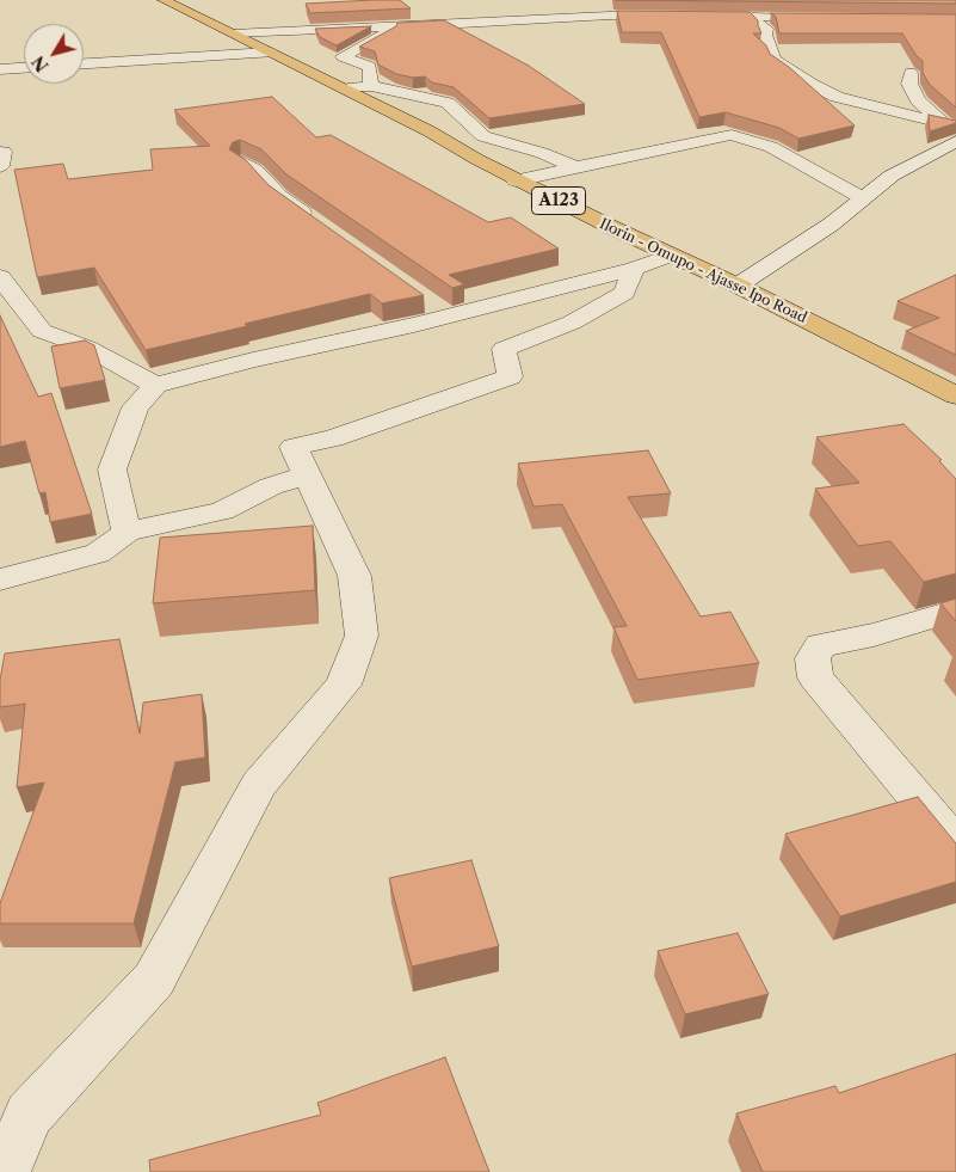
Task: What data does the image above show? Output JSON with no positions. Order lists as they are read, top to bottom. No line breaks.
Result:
{"streets":{"highway":["A123","Ilorin - Omupo - Ajasse Ipo Road"]},"north":"bottom left"}
